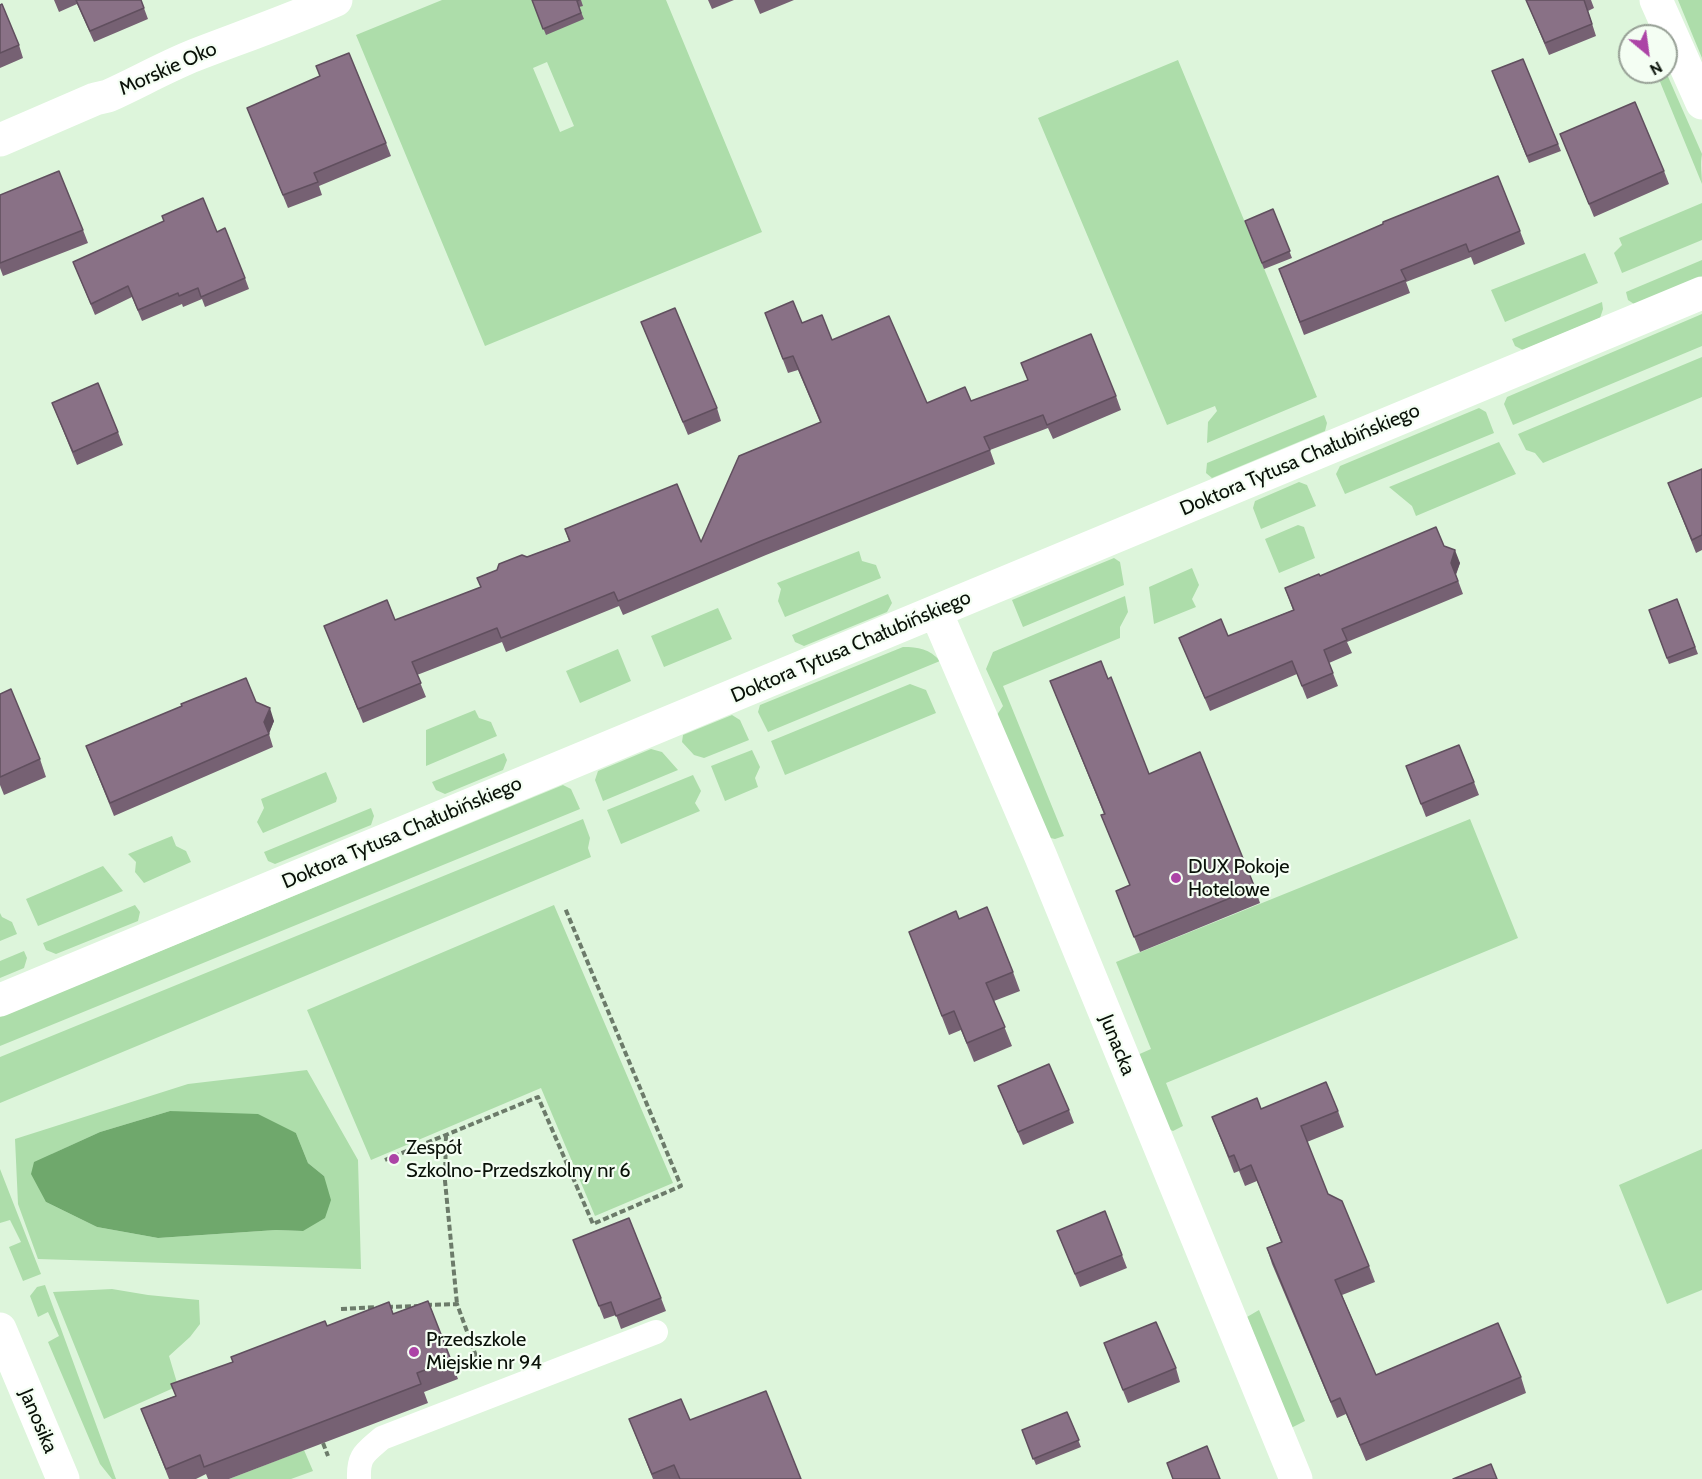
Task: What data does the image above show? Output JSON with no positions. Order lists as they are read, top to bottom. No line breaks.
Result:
{"streets":{"street":["Morskie Oko","Doktora Tytusa Chałubińskiego","Junacka","Janosika"]},"crossings":[["Doktora Tytusa Chałubińskiego","Junacka"]],"places":["DUX Pokoje Hotelowe","Zespół Szkolno-Przedszkolny nr 6","Przedszkole Miejskie nr 94"],"north":"bottom right"}
